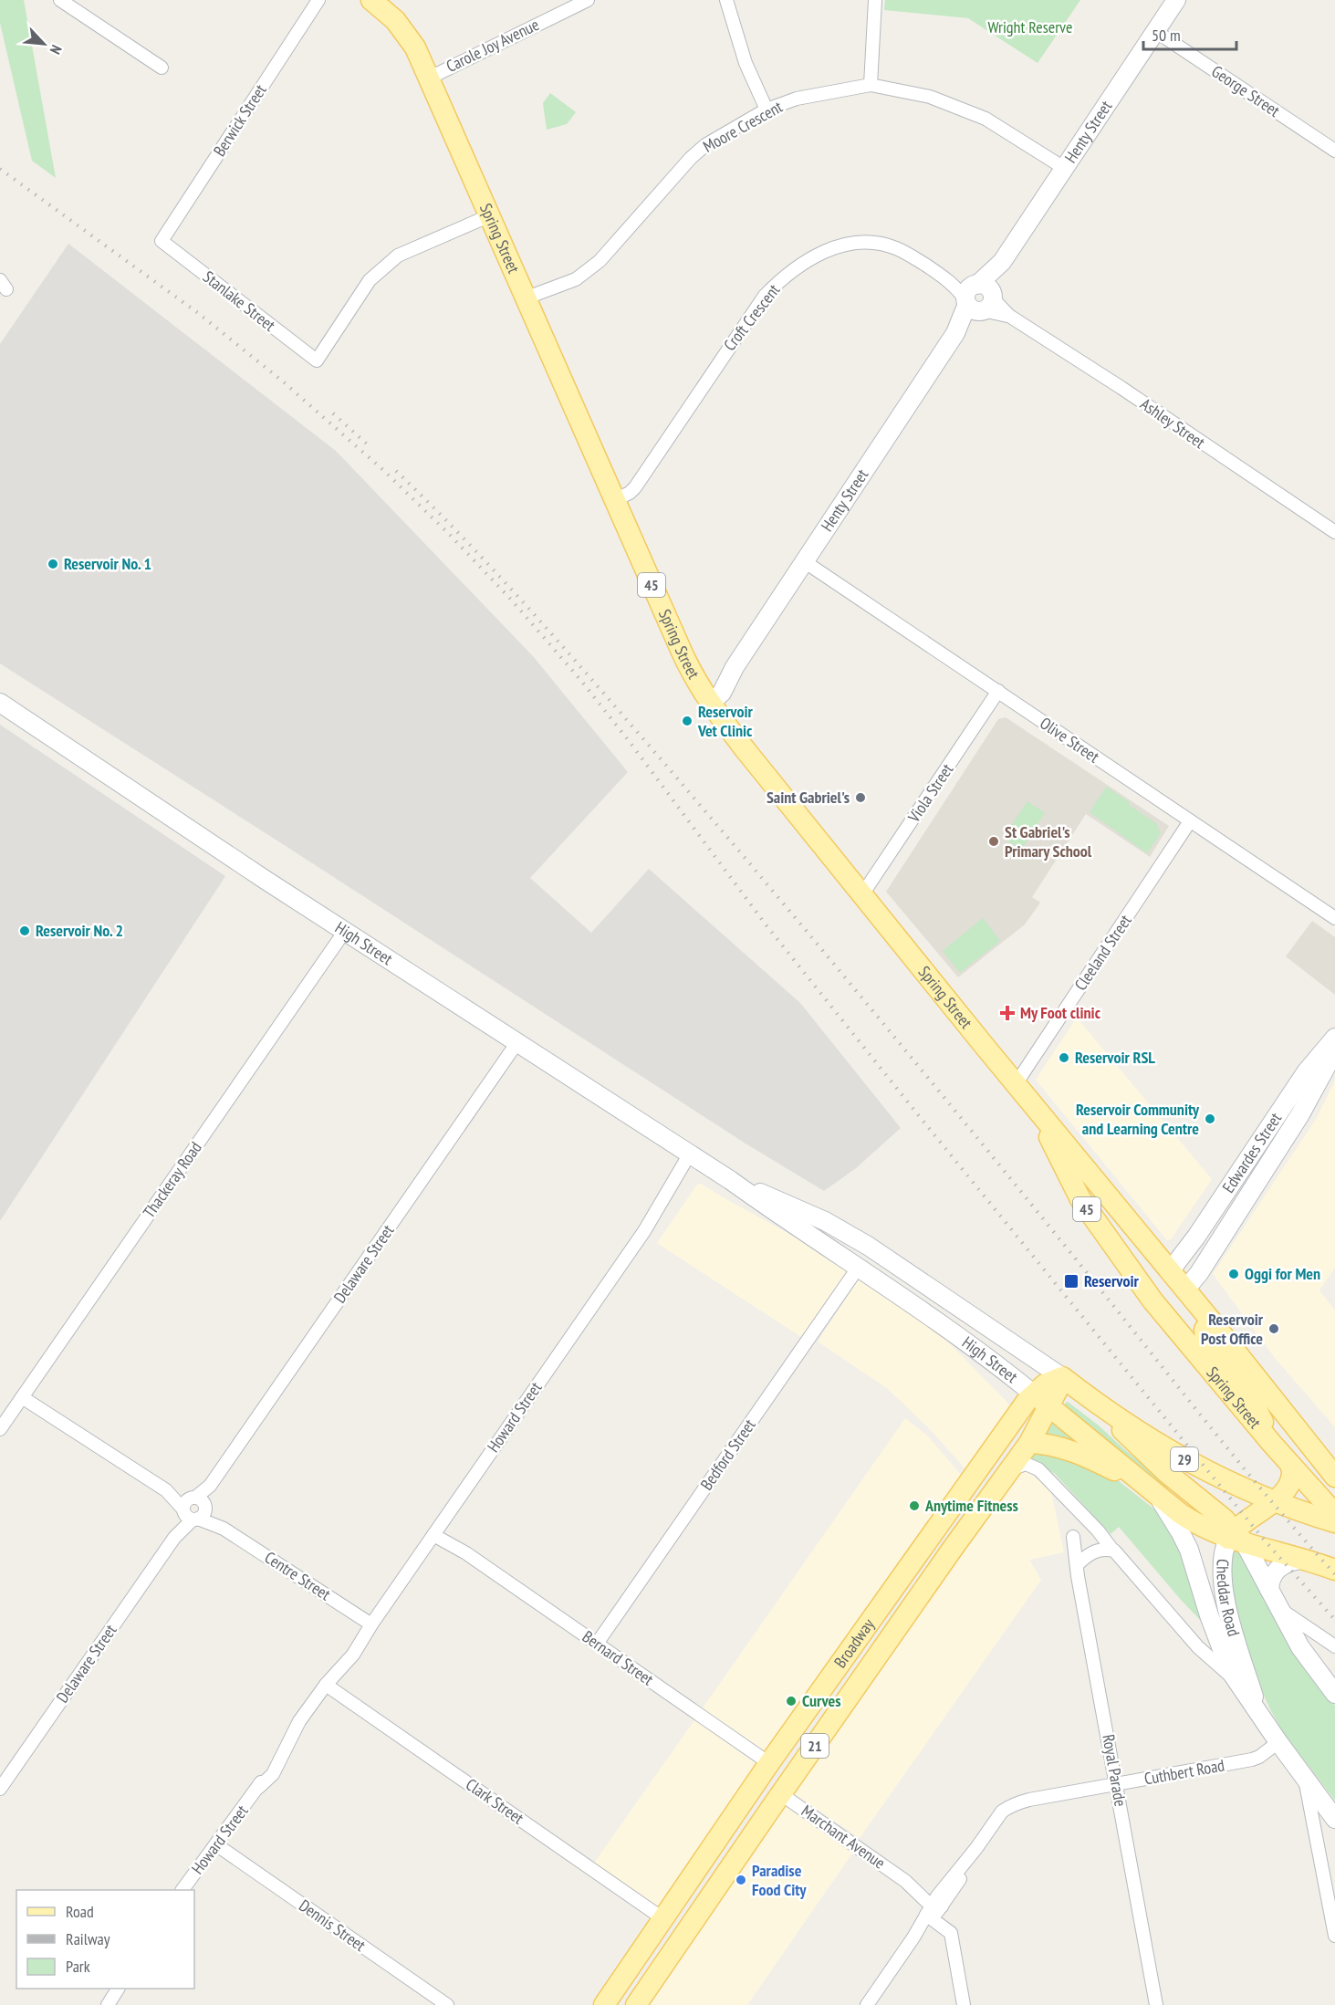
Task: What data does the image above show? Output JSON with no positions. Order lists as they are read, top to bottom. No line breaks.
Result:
{"streets":{"main road":["Henty Street","Spring Street","45","High Street","Edwardes Street","29","Cheddar Road","Broadway","21"],"street":["Carole Joy Avenue","George Street","Berwick Street","Moore Crescent","Stanlake Street","Croft Crescent","Ashley Street","Olive Street","Viola Street","Cleeland Street","Thackeray Road","Delaware Street","Howard Street","Bedford Street","Centre Street","Bernard Street","Royal Parade","Cuthbert Road","Clark Street","Marchant Avenue","Dennis Street"]},"crossings":[["Carole Joy Avenue","Spring Street"],["George Street","Henty Street"],["Berwick Street","Stanlake Street"],["Moore Crescent","Henty Street"],["Moore Crescent","Spring Street"],["Henty Street","Spring Street"],["Henty Street","Croft Crescent"],["Henty Street","Ashley Street"],["Henty Street","Olive Street"],["Spring Street","Stanlake Street"],["Spring Street","Croft Crescent"],["Spring Street","Viola Street"],["Spring Street","Cleeland Street"],["Spring Street","Edwardes Street"],["Croft Crescent","Ashley Street"],["Olive Street","Viola Street"],["Olive Street","Cleeland Street"],["High Street","Thackeray Road"],["High Street","Delaware Street"],["High Street","Howard Street"],["High Street","Bedford Street"],["High Street","Cheddar Road"],["High Street","Broadway"],["Thackeray Road","Centre Street"],["Delaware Street","Centre Street"],["Howard Street","Centre Street"],["Howard Street","Bernard Street"],["Howard Street","Clark Street"],["Howard Street","Dennis Street"],["Bedford Street","Bernard Street"],["Cheddar Road","Broadway"],["Cheddar Road","Cuthbert Road"],["Broadway","Bernard Street"],["Broadway","Clark Street"],["Broadway","Marchant Avenue"],["Royal Parade","Cuthbert Road"],["Cuthbert Road","Marchant Avenue"]],"parks":["Wright Reserve"],"places":{"other":["Reservoir No. 1","Reservoir Vet Clinic","Saint Gabriel's","St Gabriel's Primary School","Reservoir No. 2","Reservoir RSL","Reservoir Community and Learning Centre","Oggi for Men","Reservoir Post Office","Anytime Fitness","Curves","Paradise Food City"],"health":["My Foot clinic"],"transit":["Reservoir"]},"legend":["Road","Railway","Park"],"scale_bar":"50 m","north":"bottom right"}
